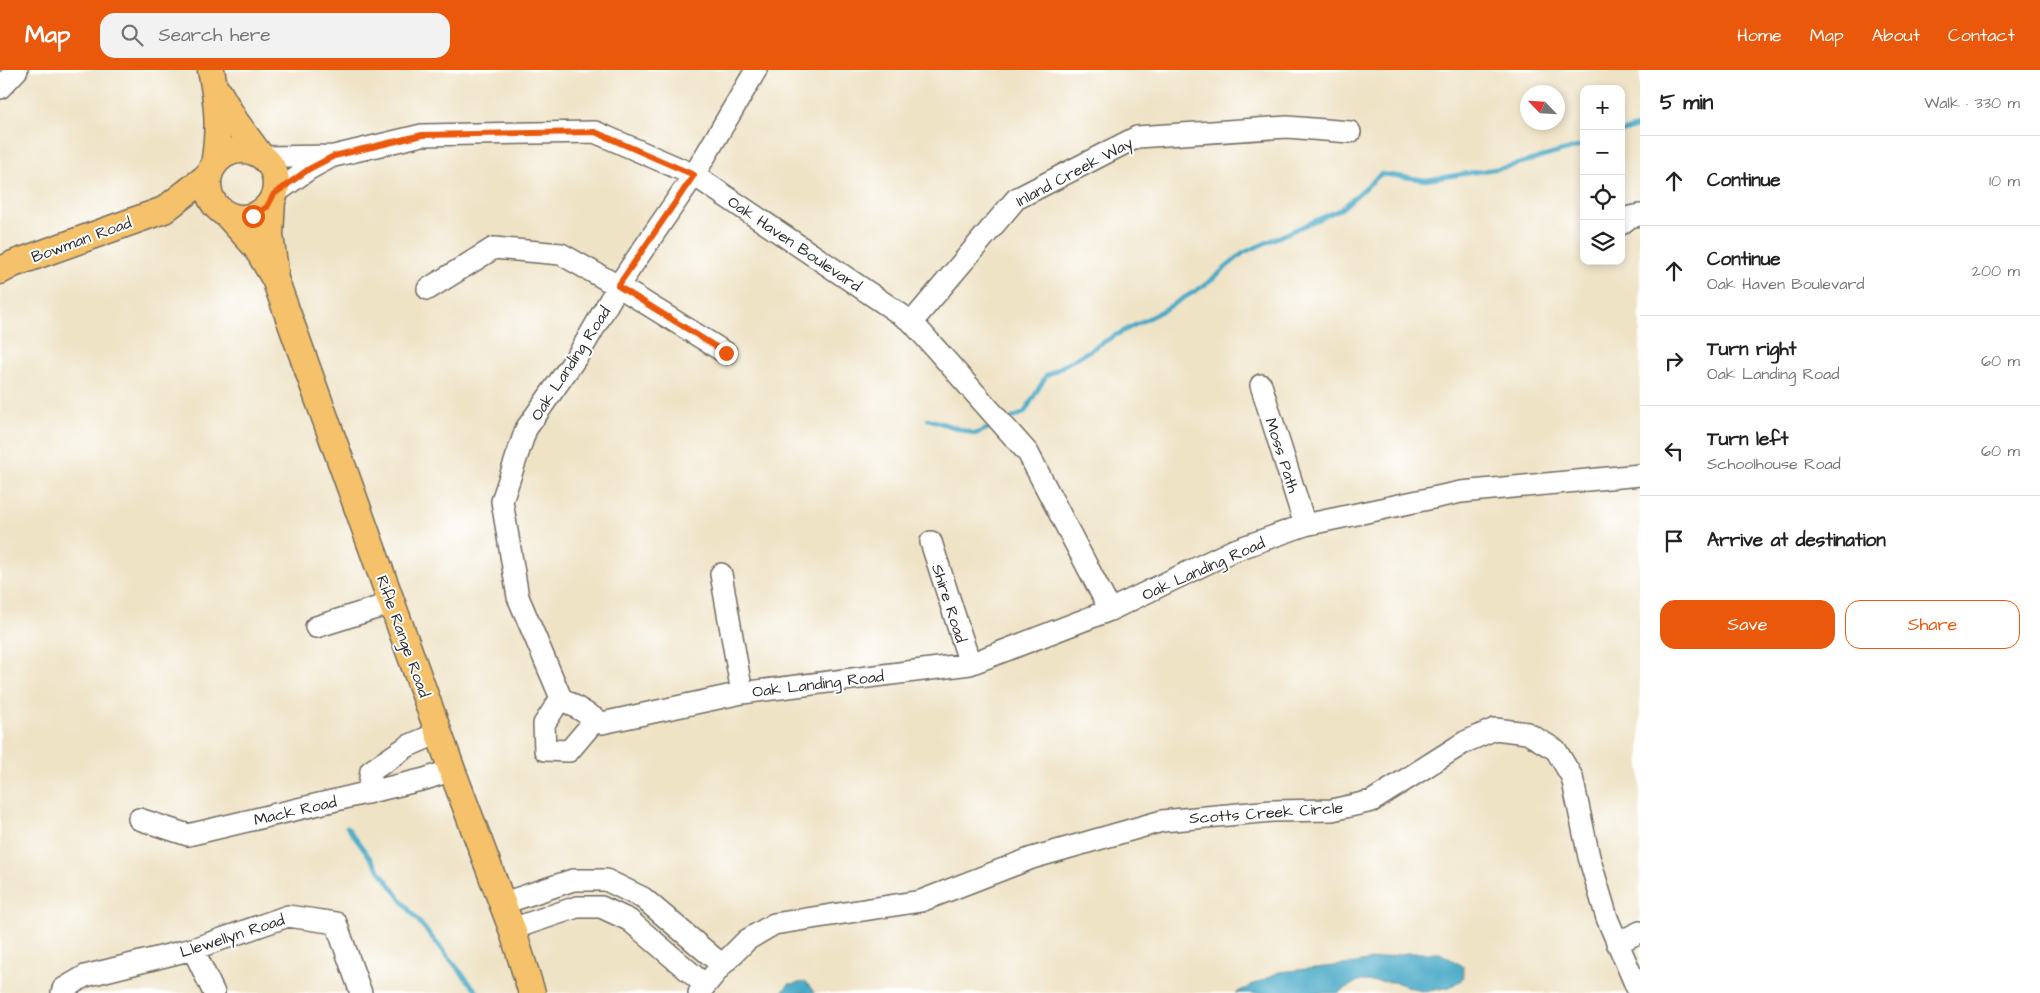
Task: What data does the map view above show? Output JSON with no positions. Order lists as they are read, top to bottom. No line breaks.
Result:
{"streets":{"main road":["Bowman Road","Rifle Range Road"],"street":["Inland Creek Way","Oak Haven Boulevard","Oak Landing Road","Moss Path","Shire Road","Mack Road","Scotts Creek Circle","Llewellyn Road"]},"crossings":[["Inland Creek Way","Oak Haven Boulevard"],["Bowman Road","Oak Haven Boulevard"],["Bowman Road","Rifle Range Road"],["Oak Haven Boulevard","Oak Landing Road"],["Oak Haven Boulevard","Rifle Range Road"],["Oak Landing Road","Moss Path"],["Oak Landing Road","Shire Road"],["Rifle Range Road","Mack Road"],["Rifle Range Road","Scotts Creek Circle"]],"north":"top left","page":{"header":"Map","search":"Search here","nav":["Home","Map","About","Contact"],"heading":["5 min","Walk · 330 m"],"map_buttons":["+","−"],"list":[["Continue","10 m"],["Continue","Oak Haven Boulevard","200 m"],["Turn right","Oak Landing Road","60 m"],["Turn left","Schoolhouse Road","60 m"],"Arrive at destination"],"buttons":["Save","Share"]}}
